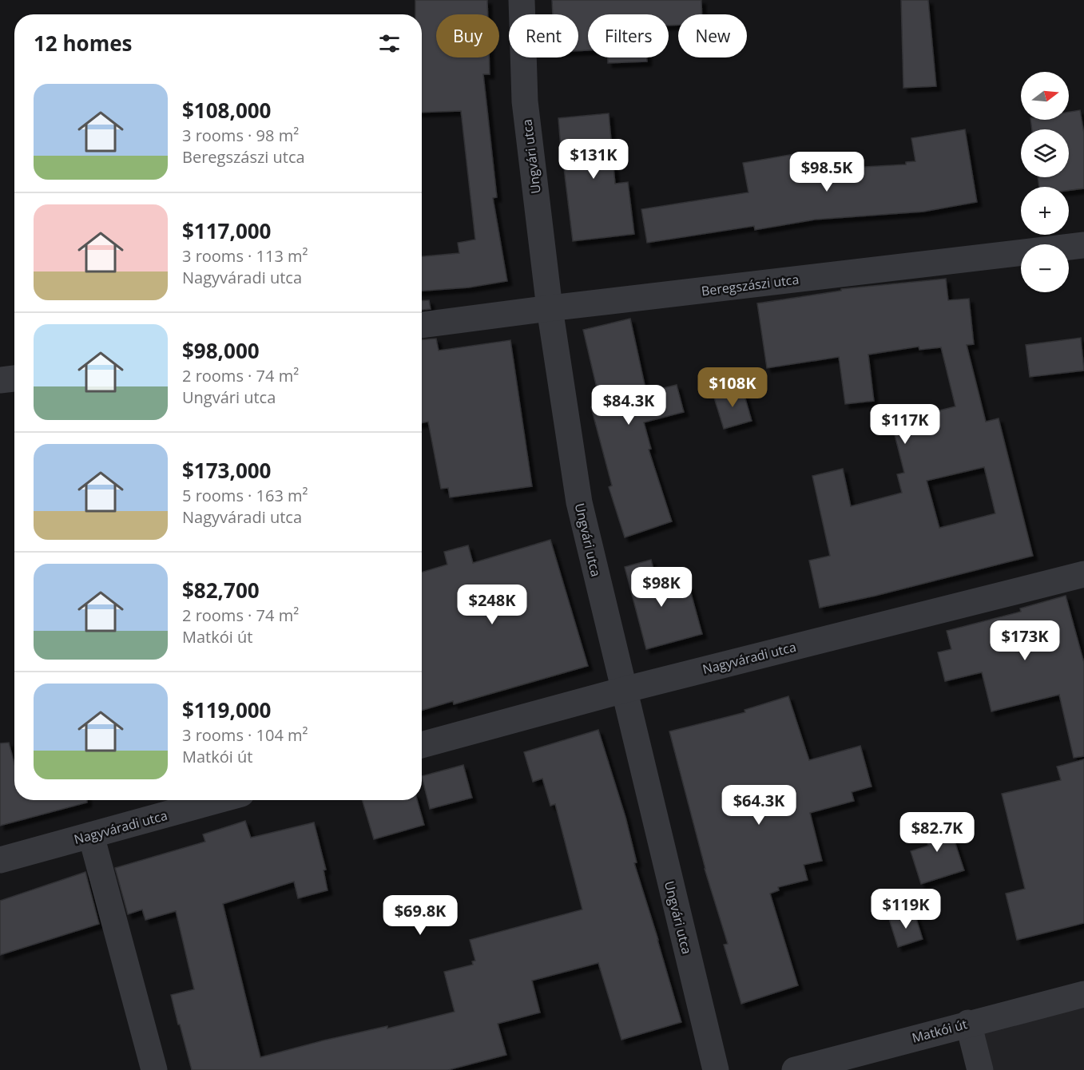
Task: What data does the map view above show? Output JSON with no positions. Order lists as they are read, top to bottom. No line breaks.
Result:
{"streets":{"street":["Ungvári utca","Beregszászi utca","Nagyváradi utca","Matkói út"]},"crossings":[["Ungvári utca","Beregszászi utca"],["Ungvári utca","Nagyváradi utca"]],"north":"right","page":{"chip":["Buy","Rent","Filters","New"],"heading":"12 homes","map_buttons":["+","−"],"list":[{"name":"$108,000","note":"3 rooms · 98 m² · Beregszászi utca"},{"name":"$117,000","note":"3 rooms · 113 m² · Nagyváradi utca"},{"name":"$98,000","note":"2 rooms · 74 m² · Ungvári utca"},{"name":"$173,000","note":"5 rooms · 163 m² · Nagyváradi utca"},{"name":"$82,700","note":"2 rooms · 74 m² · Matkói út"},{"name":"$119,000","note":"3 rooms · 104 m² · Matkói út"}],"price":["$131K","$98.5K","$108K","$84.3K","$117K","$98K","$248K","$173K","$64.3K","$82.7K","$119K","$69.8K"]}}
